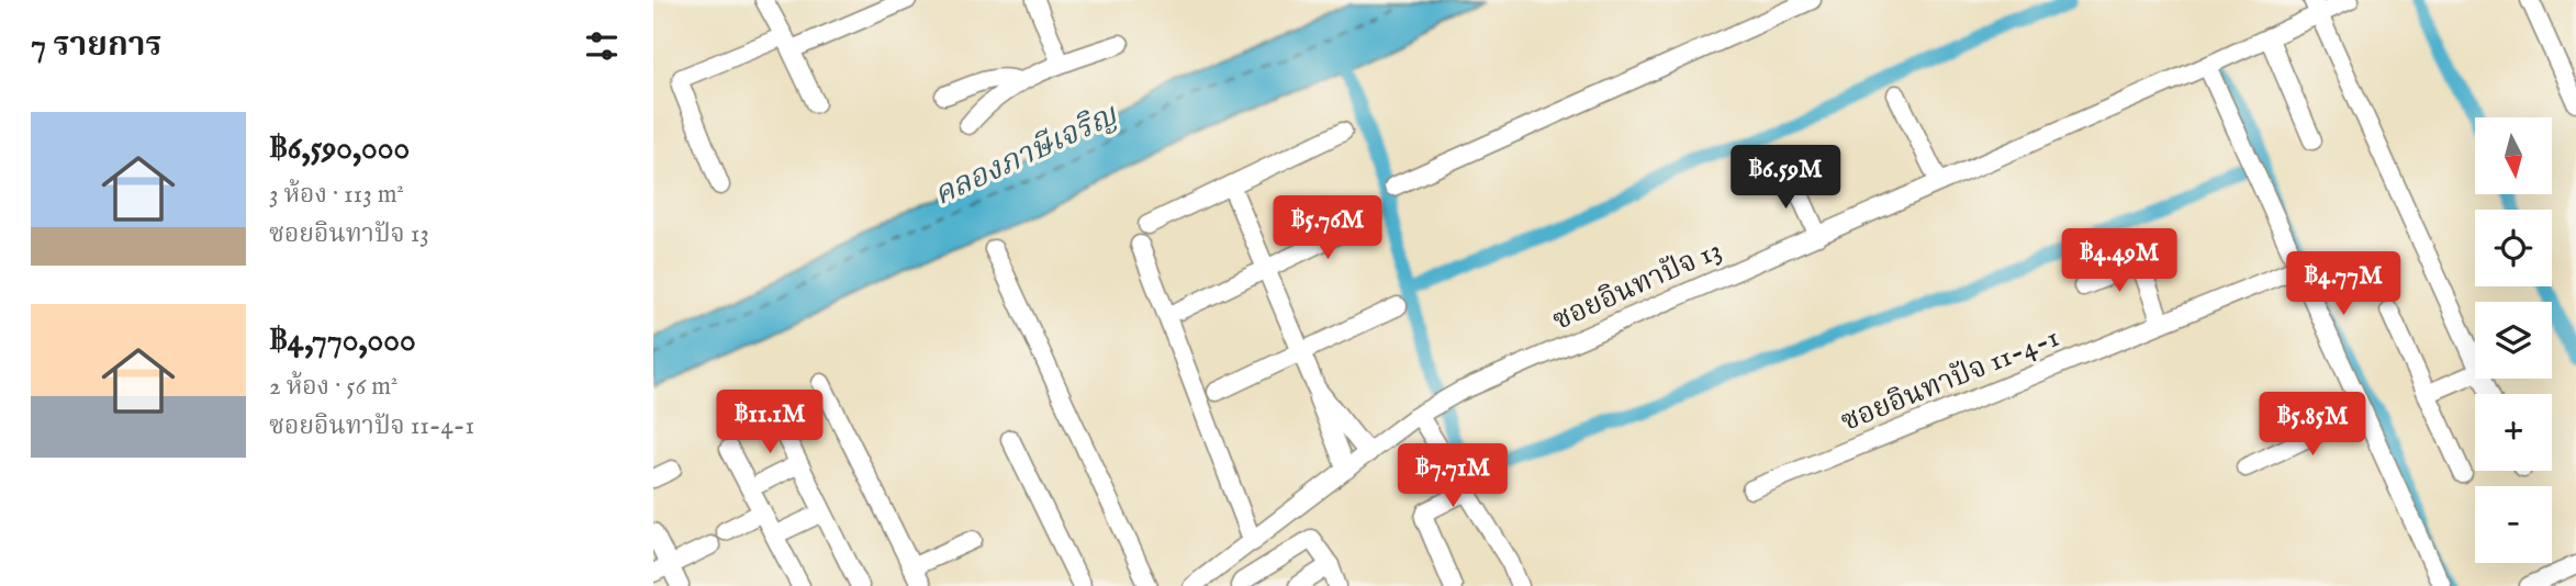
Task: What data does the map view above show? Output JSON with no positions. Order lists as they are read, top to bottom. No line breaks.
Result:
{"streets":{"street":["ซอยอินทาปัจ 13","ซอยอินทาปัจ 11-4-1"]},"water":["คลองภาษีเจริญ"],"north":"bottom","page":{"heading":"7 รายการ","list":[{"name":"฿6,590,000","note":"3 ห้อง · 113 m² · ซอยอินทาปัจ 13"},{"name":"฿4,770,000","note":"2 ห้อง · 56 m² · ซอยอินทาปัจ 11-4-1"}],"map_buttons":["+","−"],"price":["฿6.59M","฿5.76M","฿4.49M","฿4.77M","฿11.1M","฿5.85M","฿7.71M"]}}
